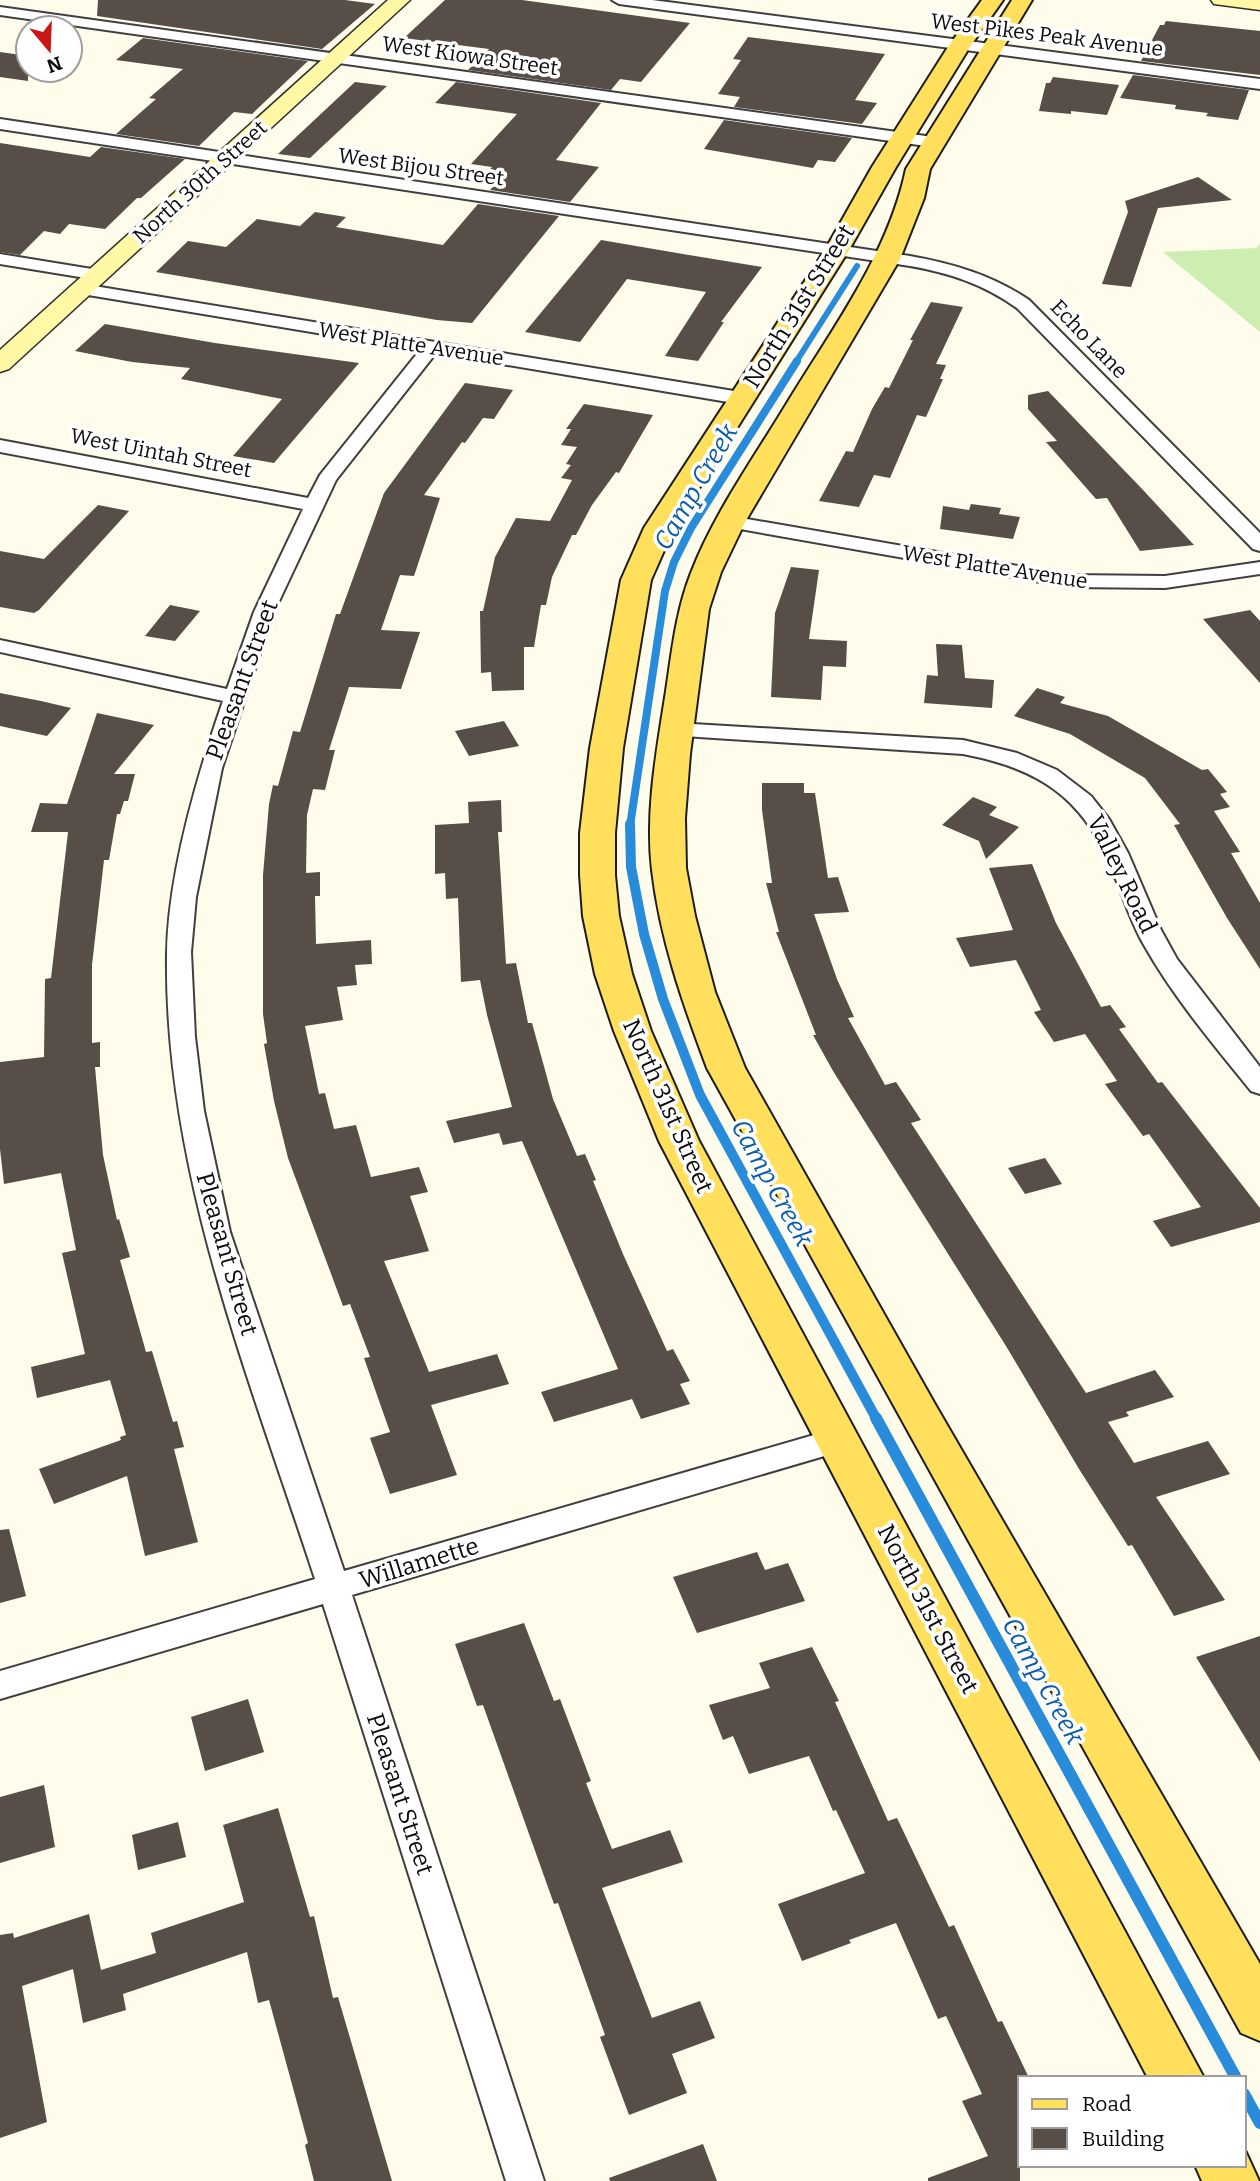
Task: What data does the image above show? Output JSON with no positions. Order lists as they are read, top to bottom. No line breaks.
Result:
{"streets":{"main road":["North 30th Street","North 31st Street"],"street":["West Pikes Peak Avenue","West Kiowa Street","West Bijou Street","Echo Lane","West Platte Avenue","West Uintah Street","Pleasant Street","Valley Road","Willamette"]},"crossings":[["West Pikes Peak Avenue","North 31st Street"],["West Kiowa Street","North 30th Street"],["West Kiowa Street","North 31st Street"],["West Bijou Street","North 30th Street"],["West Bijou Street","North 31st Street"],["West Bijou Street","Echo Lane"],["North 30th Street","West Platte Avenue"],["North 31st Street","Echo Lane"],["North 31st Street","West Platte Avenue"],["North 31st Street","Valley Road"],["North 31st Street","Willamette"],["West Platte Avenue","Pleasant Street"],["West Uintah Street","Pleasant Street"],["Pleasant Street","Willamette"]],"water":["Camp Creek"],"legend":["Road","Building"],"north":"bottom"}
